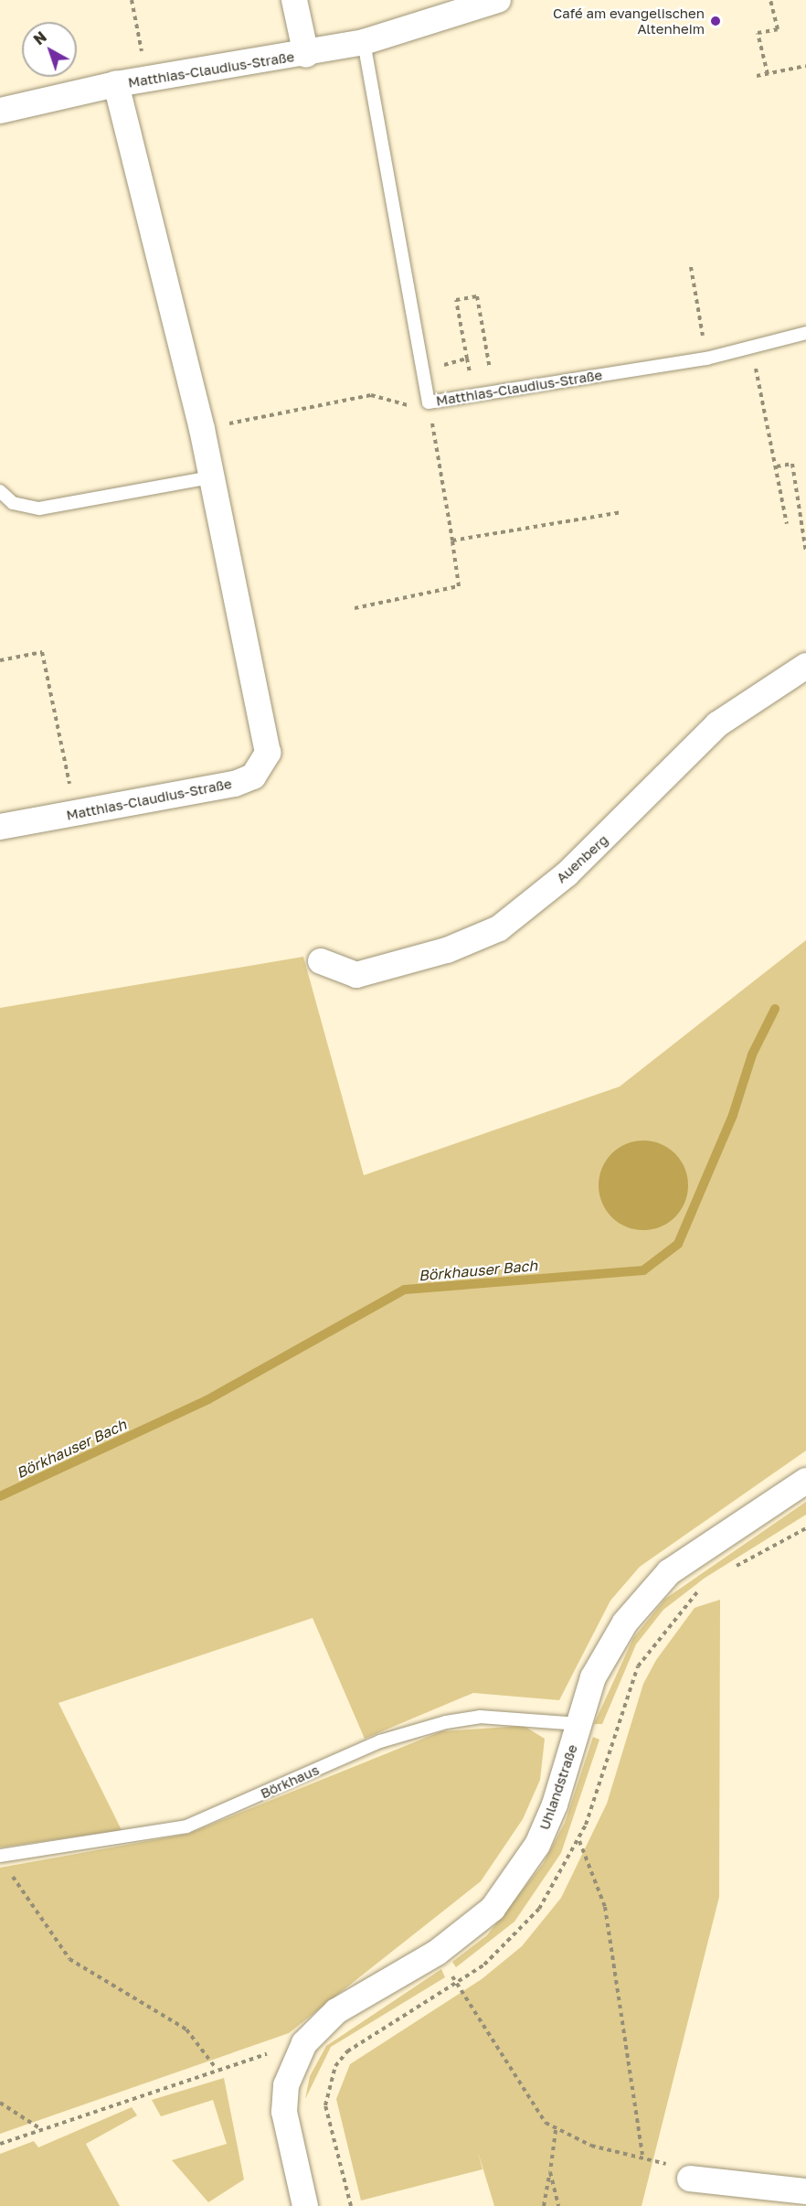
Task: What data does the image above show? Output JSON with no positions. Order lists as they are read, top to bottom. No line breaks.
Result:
{"streets":{"street":["Matthias-Claudius-Straße","Auenberg","Uhlandstraße"],"lane":["Börkhaus"]},"crossings":[["Börkhaus","Uhlandstraße"]],"water":["Börkhauser Bach"],"places":["Café am evangelischen Altenheim"],"north":"top left"}
